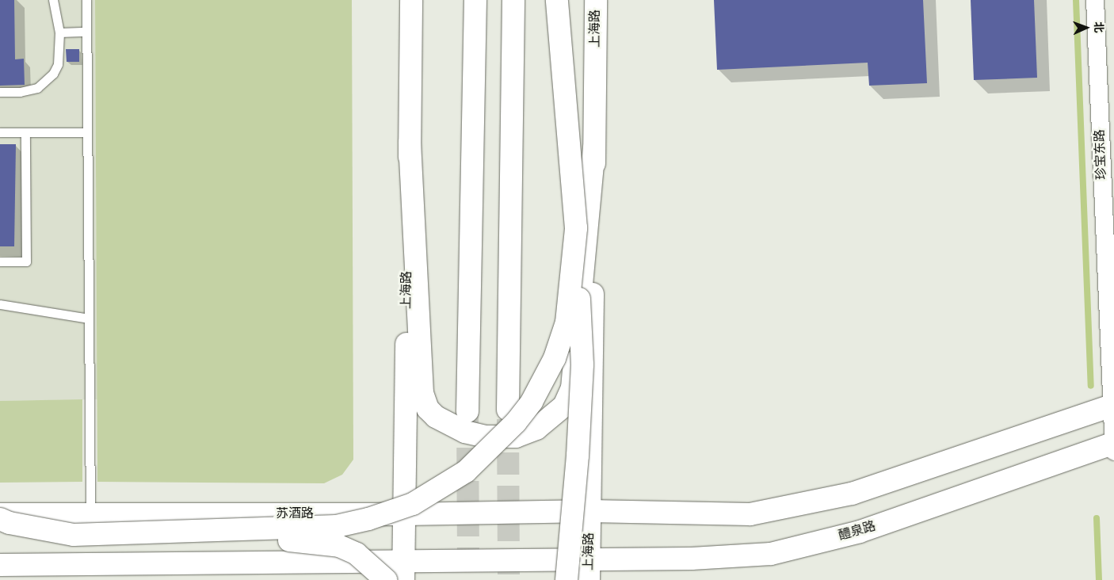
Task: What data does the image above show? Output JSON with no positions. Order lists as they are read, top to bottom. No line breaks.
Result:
{"streets":{"main road":["上海路","苏酒路","醴泉路"],"street":["珍宝东路"]},"crossings":[["上海路","苏酒路"],["上海路","醴泉路"],["珍宝东路","醴泉路"]],"north":"right"}
